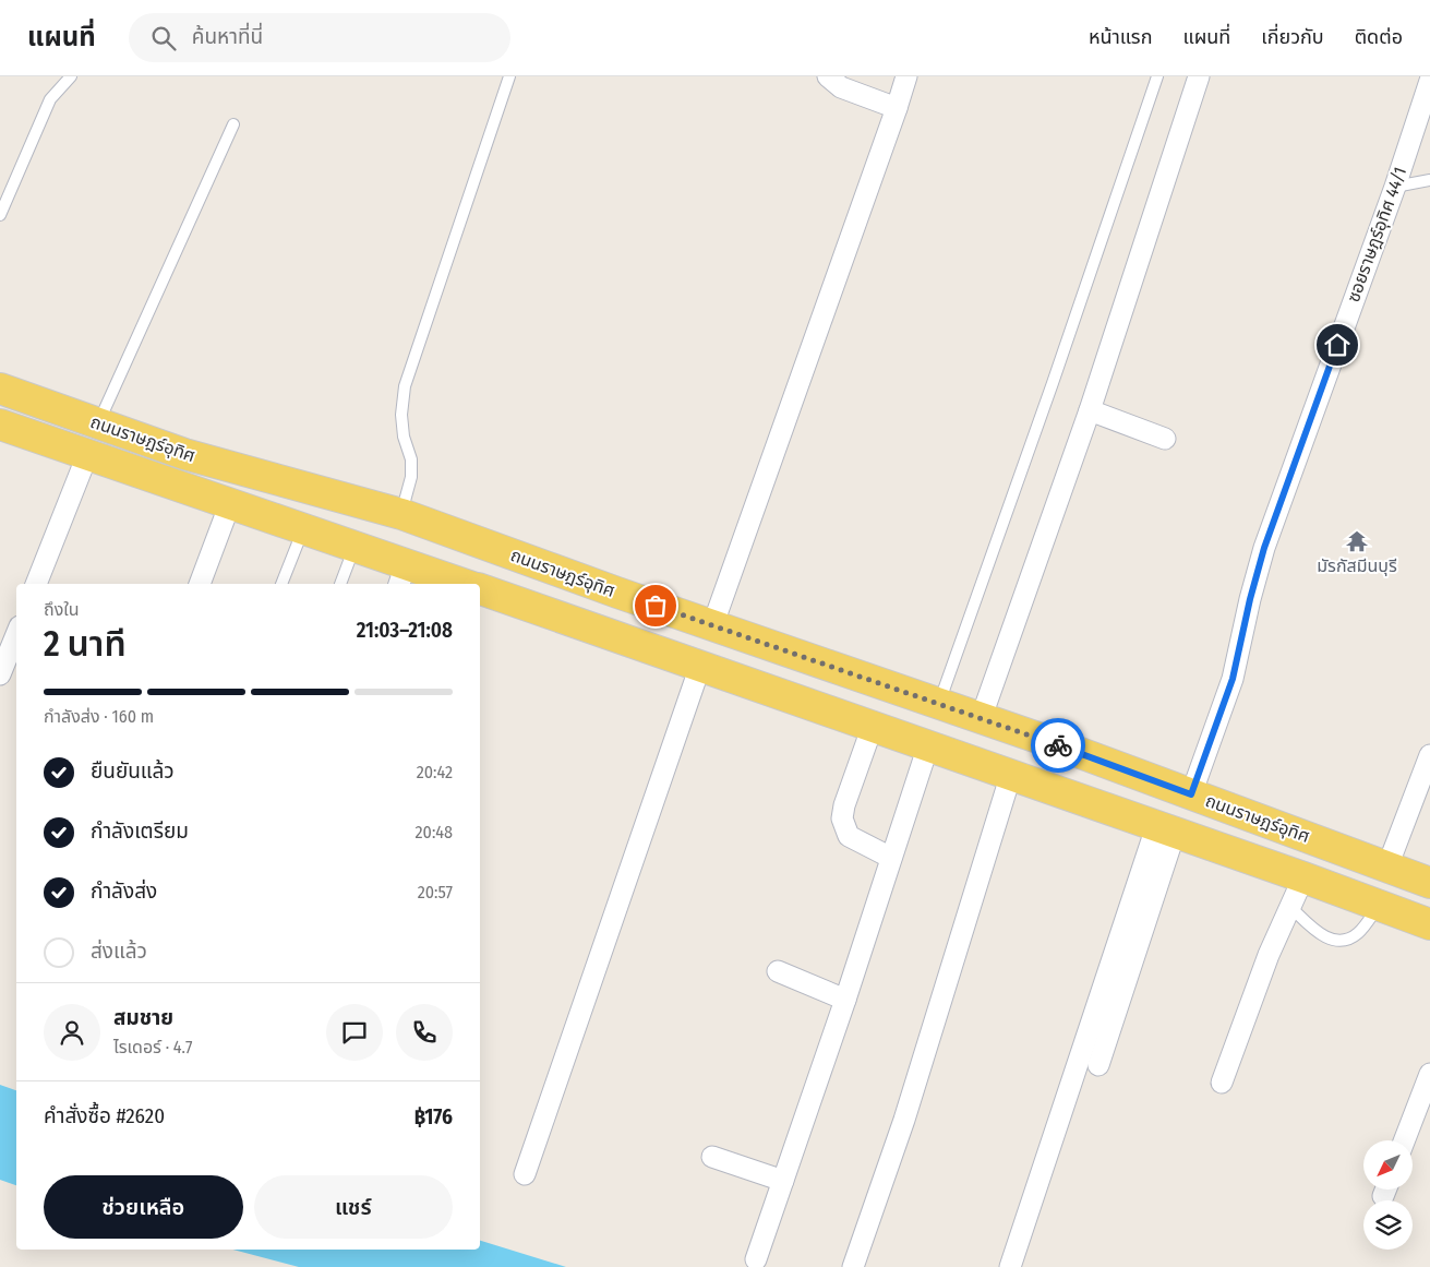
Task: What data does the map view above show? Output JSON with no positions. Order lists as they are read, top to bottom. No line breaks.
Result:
{"streets":{"main road":["ถนนราษฎร์อุทิศ"],"street":["ซอยราษฎร์อุทิศ 44/1"]},"crossings":[["ซอยราษฎร์อุทิศ 44/1","ถนนราษฎร์อุทิศ"]],"places":{"temple":["มัรกัสมีนบุรี"]},"north":"bottom left","page":{"header":"แผนที่","search":"ค้นหาที่นี่","nav":["หน้าแรก","แผนที่","เกี่ยวกับ","ติดต่อ"],"heading":["2 นาที","ถึงใน","21:03–21:08"],"panel":["สมชาย","ไรเดอร์ · 4.7","คำสั่งซื้อ #2620","฿176"],"bar":"กำลังส่ง · 160 m","list":[["ยืนยันแล้ว","20:42"],["กำลังเตรียม","20:48"],["กำลังส่ง","20:57"],"ส่งแล้ว"],"buttons":["ช่วยเหลือ","แชร์"]}}
